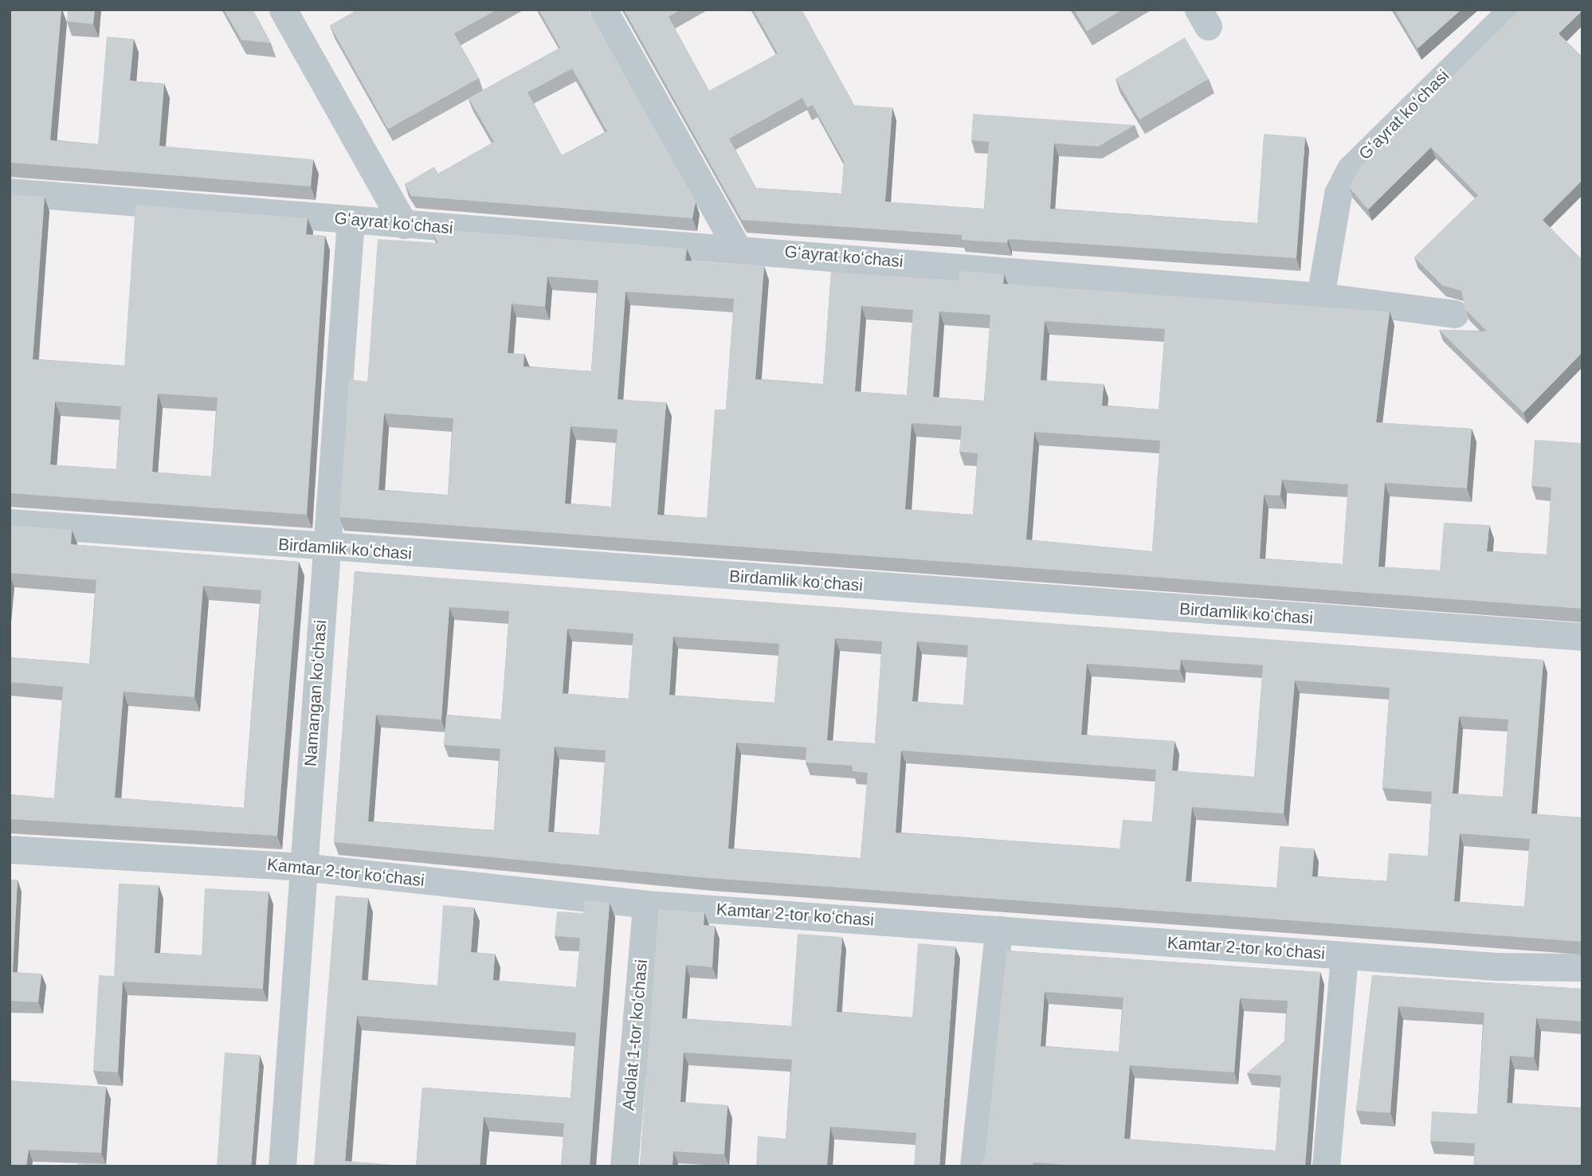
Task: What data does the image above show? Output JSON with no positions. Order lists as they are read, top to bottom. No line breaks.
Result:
{"streets":{"street":["Gʻayrat koʻchasi","Birdamlik koʻchasi","Namangan koʻchasi","Kamtar 2-tor koʻchasi","Adolat 1-tor koʻchasi"]},"crossings":[["Gʻayrat koʻchasi","Namangan koʻchasi"],["Birdamlik koʻchasi","Namangan koʻchasi"],["Namangan koʻchasi","Kamtar 2-tor koʻchasi"],["Kamtar 2-tor koʻchasi","Adolat 1-tor koʻchasi"]]}
